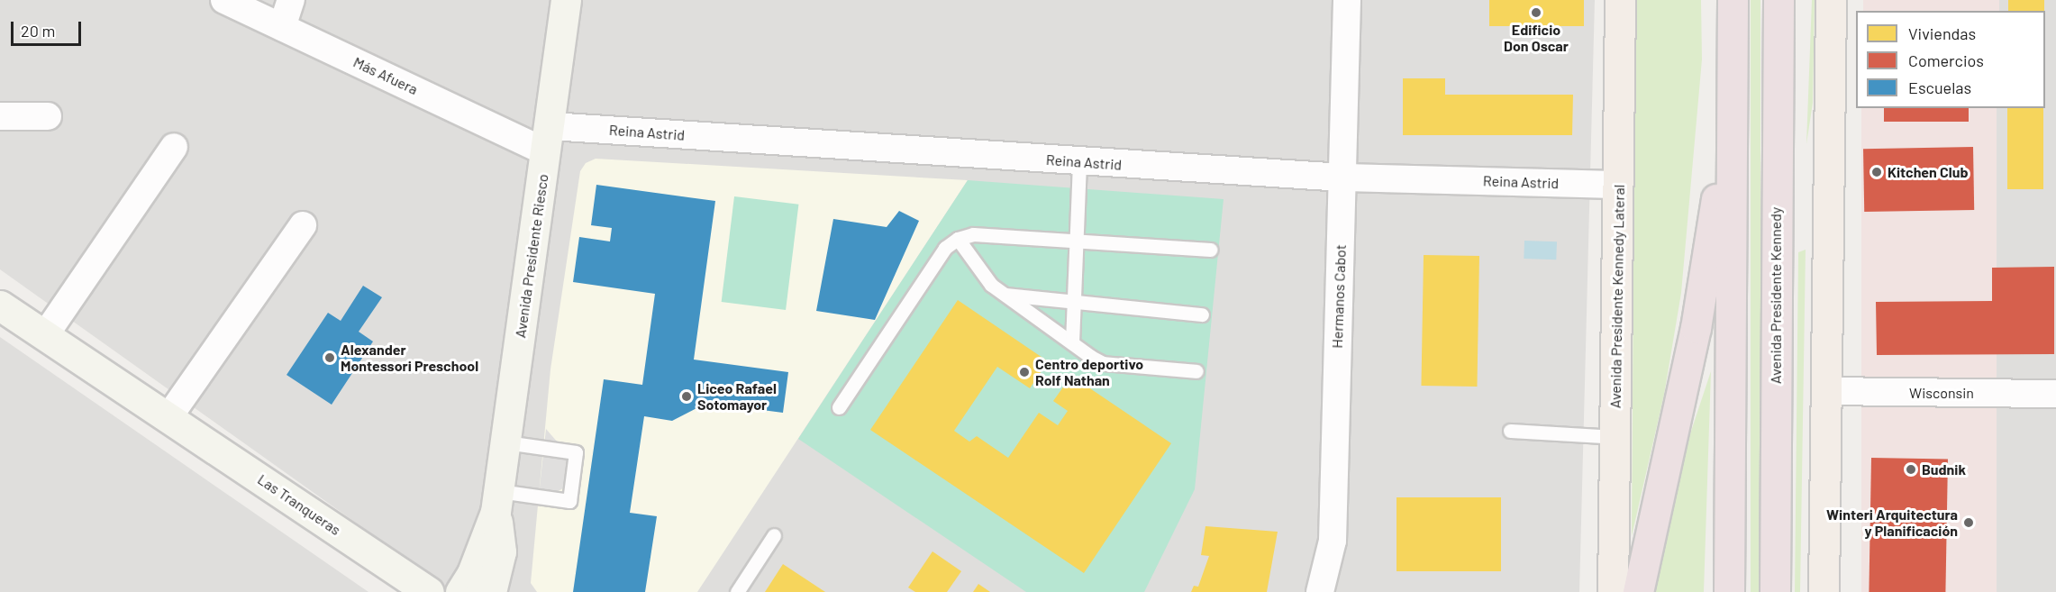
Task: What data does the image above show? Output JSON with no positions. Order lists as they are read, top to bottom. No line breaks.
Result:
{"streets":{"highway":["Avenida Presidente Kennedy"],"main road":["Avenida Presidente Riesco","Avenida Presidente Kennedy Lateral","Las Tranqueras"],"street":["Más Afuera","Reina Astrid","Hermanos Cabot","Wisconsin"]},"crossings":[["Más Afuera","Reina Astrid"],["Más Afuera","Avenida Presidente Riesco"],["Reina Astrid","Avenida Presidente Riesco"],["Reina Astrid","Hermanos Cabot"],["Reina Astrid","Avenida Presidente Kennedy Lateral"]],"places":["Edificio Don Oscar","Kitchen Club","Alexander Montessori Preschool","Centro deportivo Rolf Nathan","Liceo Rafael Sotomayor","Budnik","Winteri Arquitectura y Planificación"],"legend":["Viviendas","Comercios","Escuelas"],"scale_bar":"20 m"}
